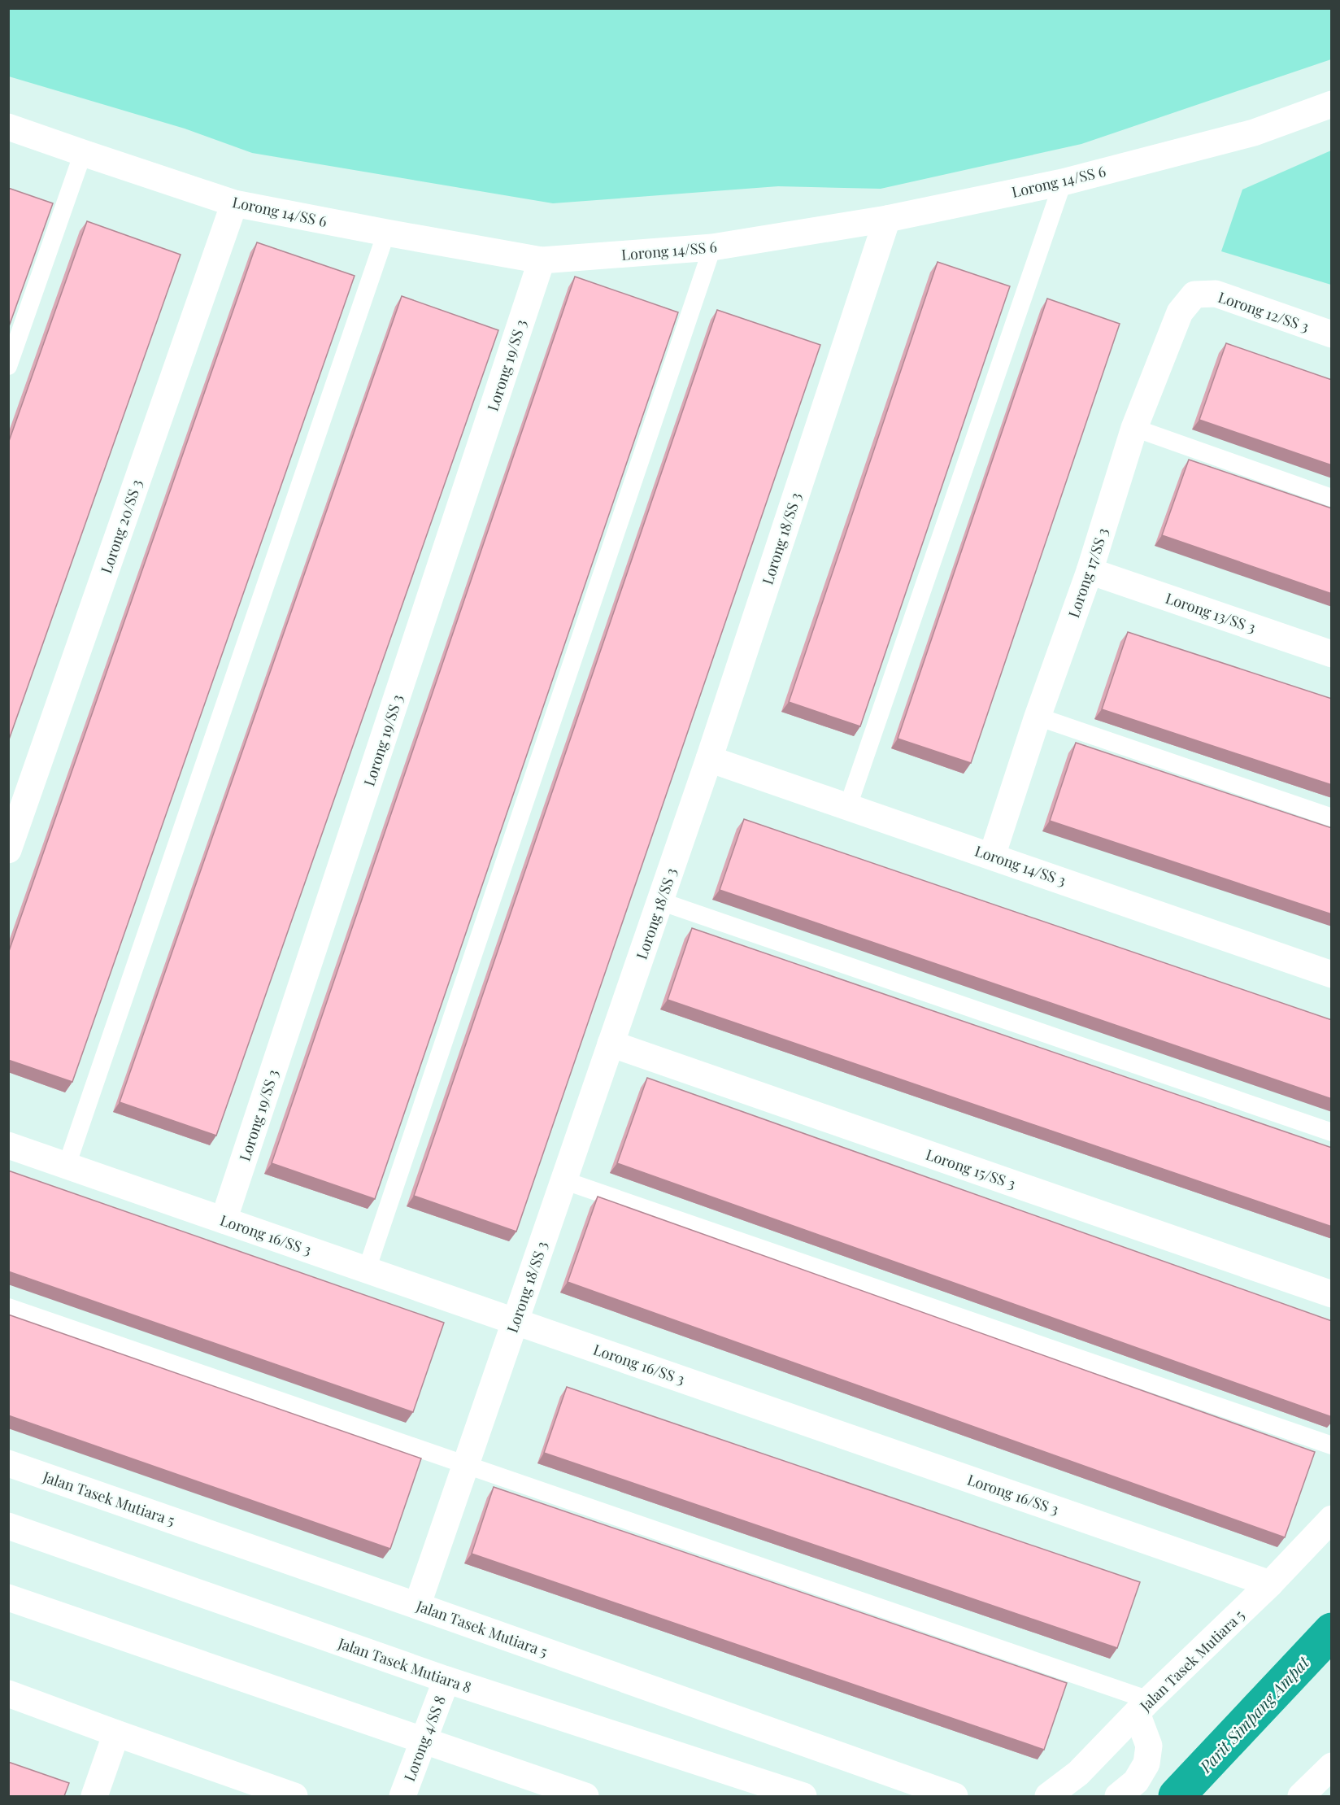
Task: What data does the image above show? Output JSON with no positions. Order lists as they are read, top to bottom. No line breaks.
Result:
{"streets":{"street":["Lorong 14/SS 6","Lorong 12/SS 3","Lorong 19/SS 3","Lorong 20/SS 3","Lorong 18/SS 3","Lorong 17/SS 3","Lorong 13/SS 3","Lorong 14/SS 3","Lorong 15/SS 3","Lorong 16/SS 3","Jalan Tasek Mutiara 5","Jalan Tasek Mutiara 8","Lorong 4/SS 8"]},"crossings":[["Lorong 14/SS 6","Lorong 19/SS 3"],["Lorong 14/SS 6","Lorong 20/SS 3"],["Lorong 14/SS 6","Lorong 18/SS 3"],["Lorong 12/SS 3","Lorong 17/SS 3"],["Lorong 19/SS 3","Lorong 16/SS 3"],["Lorong 18/SS 3","Lorong 14/SS 3"],["Lorong 18/SS 3","Lorong 15/SS 3"],["Lorong 18/SS 3","Lorong 16/SS 3"],["Lorong 18/SS 3","Jalan Tasek Mutiara 5"],["Lorong 17/SS 3","Lorong 13/SS 3"],["Lorong 17/SS 3","Lorong 14/SS 3"],["Lorong 16/SS 3","Jalan Tasek Mutiara 5"],["Jalan Tasek Mutiara 8","Lorong 4/SS 8"]],"water":["Parit Simpang Ampat"]}
